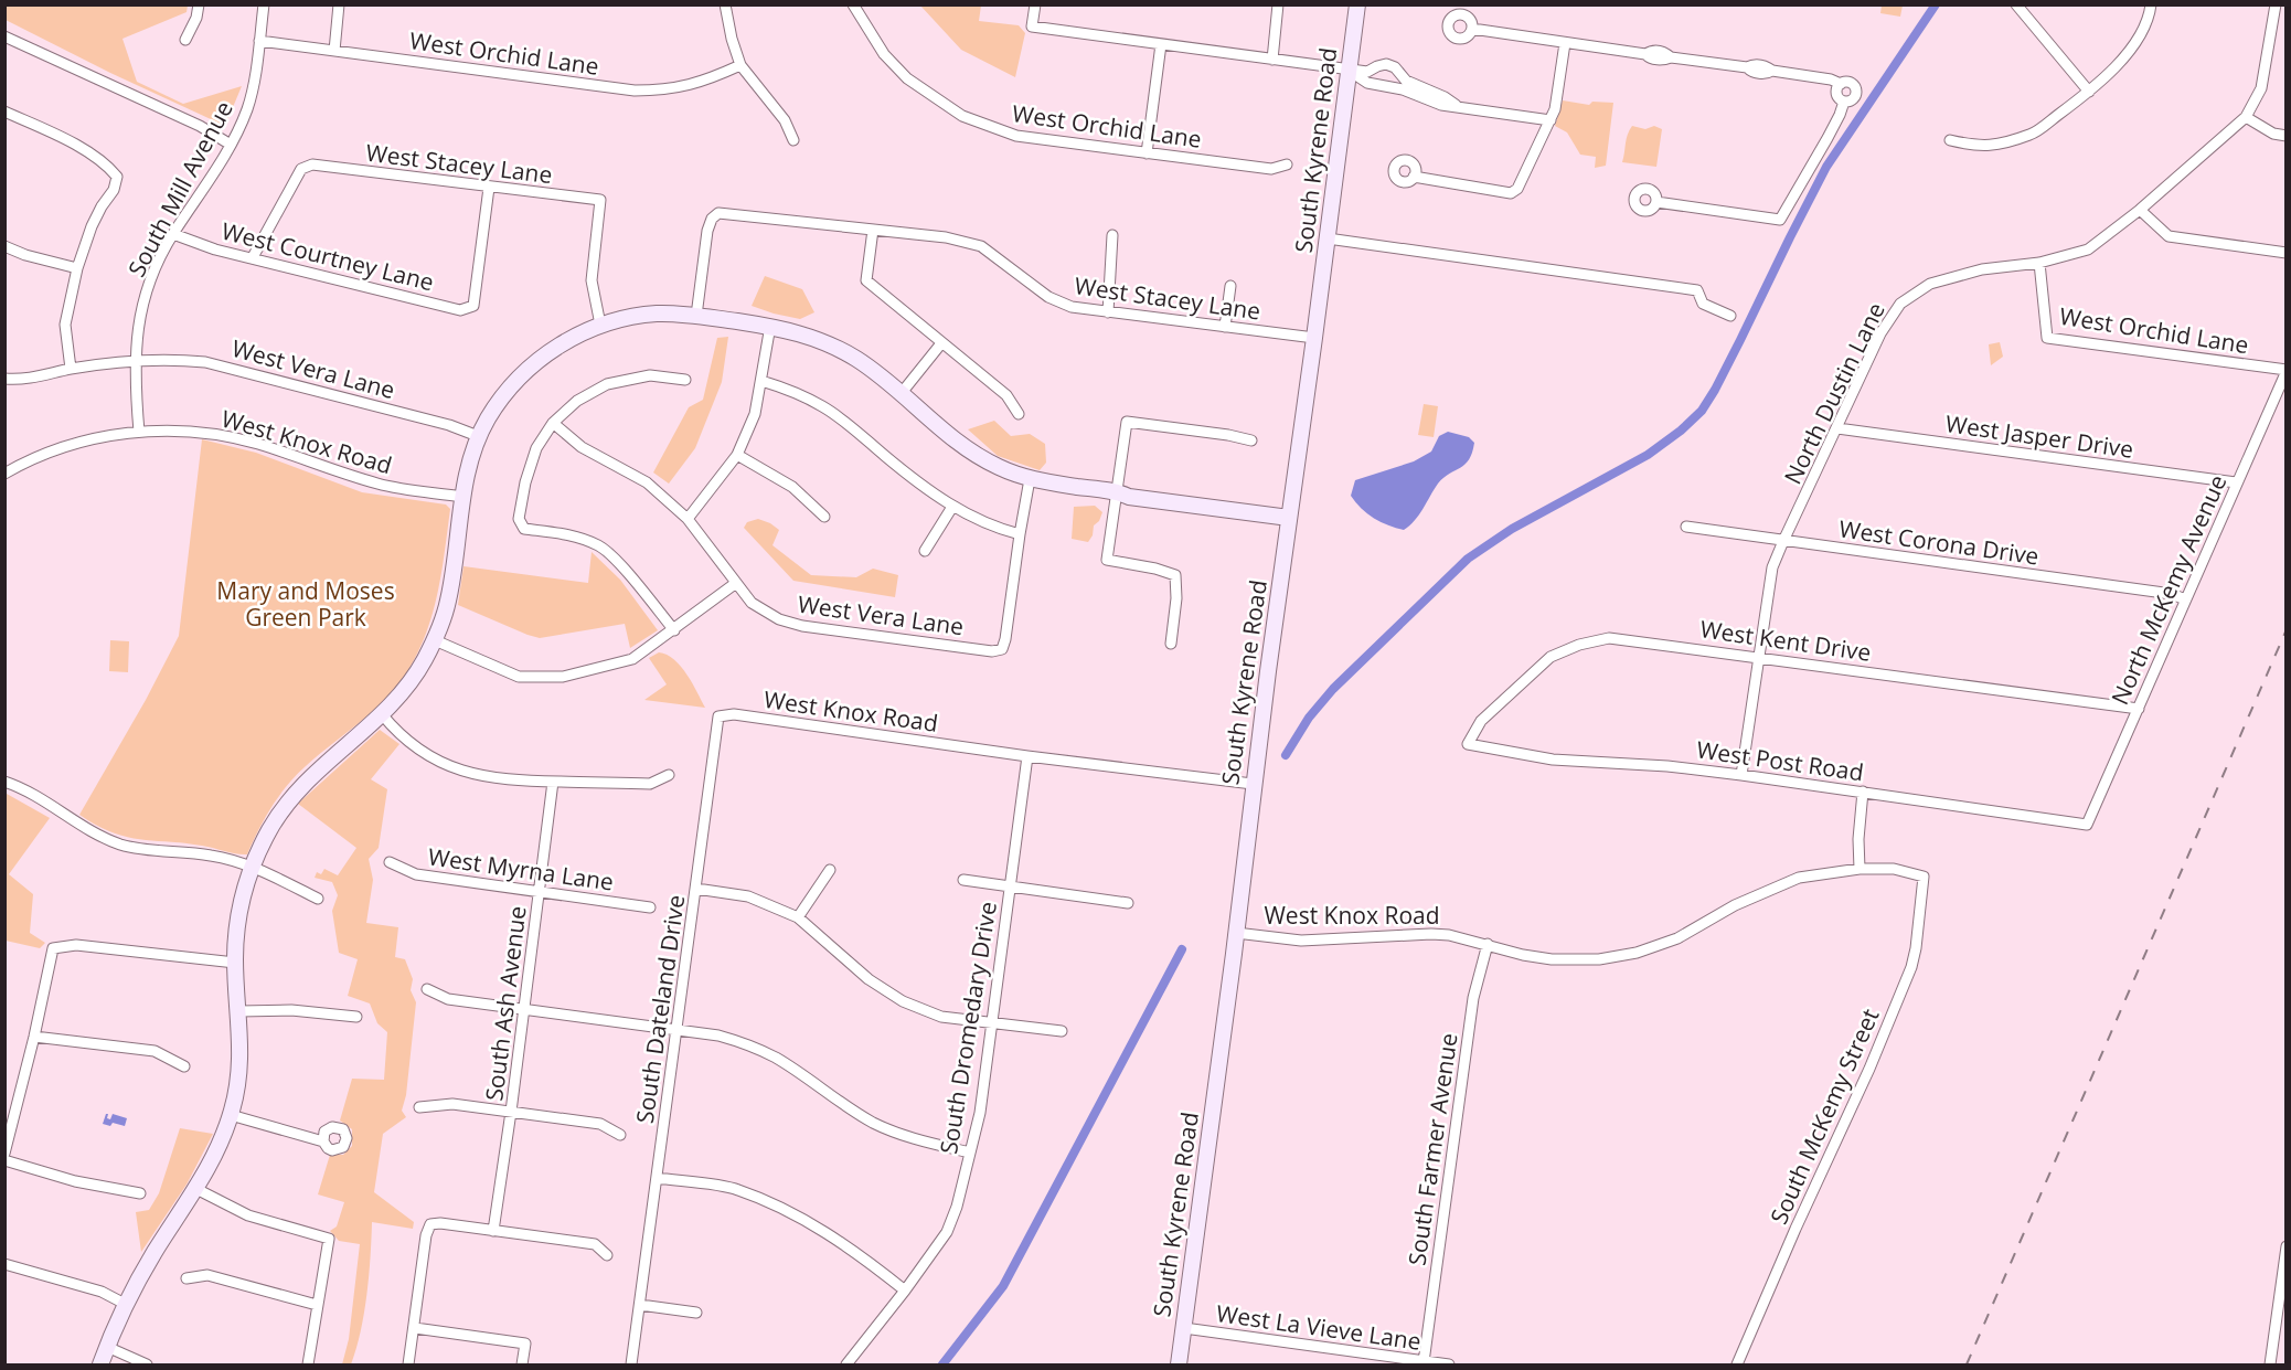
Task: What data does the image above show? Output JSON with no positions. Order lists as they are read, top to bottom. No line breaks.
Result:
{"streets":{"street":["West Orchid Lane","South Kyrene Road","West Stacey Lane","South Mill Avenue","West Courtney Lane","West Vera Lane","North Dustin Lane","West Jasper Drive","West Knox Road","West Corona Drive","North McKemy Avenue","West Kent Drive","West Post Road","West Myrna Lane","South Ash Avenue","South Dateland Drive","South Dromedary Drive","South McKemy Street","South Farmer Avenue","West La Vieve Lane"]},"crossings":[["West Orchid Lane","South Mill Avenue"],["West Orchid Lane","North Dustin Lane"],["West Orchid Lane","North McKemy Avenue"],["South Kyrene Road","West Stacey Lane"],["South Kyrene Road","West Knox Road"],["South Kyrene Road","West La Vieve Lane"],["West Stacey Lane","West Courtney Lane"],["South Mill Avenue","West Courtney Lane"],["South Mill Avenue","West Vera Lane"],["South Mill Avenue","West Knox Road"],["North Dustin Lane","West Jasper Drive"],["North Dustin Lane","West Corona Drive"],["North Dustin Lane","West Kent Drive"],["North Dustin Lane","West Post Road"],["West Jasper Drive","North McKemy Avenue"],["West Knox Road","South Dateland Drive"],["West Knox Road","South Dromedary Drive"],["West Knox Road","South McKemy Street"],["West Knox Road","South Farmer Avenue"],["West Corona Drive","North McKemy Avenue"],["North McKemy Avenue","West Kent Drive"],["North McKemy Avenue","West Post Road"],["West Kent Drive","West Post Road"],["West Myrna Lane","South Ash Avenue"],["South Farmer Avenue","West La Vieve Lane"]],"parks":["Mary and Moses Green Park"]}
